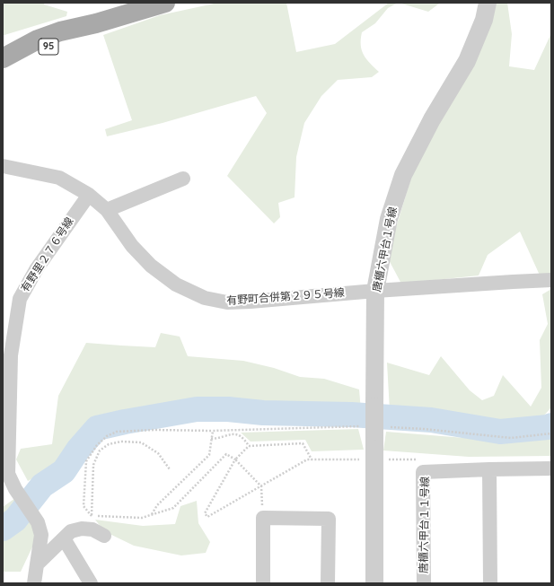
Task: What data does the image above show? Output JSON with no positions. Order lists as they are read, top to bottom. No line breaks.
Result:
{"streets":{"main road":["95"],"street":["唐櫃六甲台１号線","有野里２７６号線","有野町合併第２９５号線","唐櫃六甲台１１号線"]},"crossings":[["唐櫃六甲台１号線","有野町合併第２９５号線"],["有野里２７６号線","有野町合併第２９５号線"]]}
